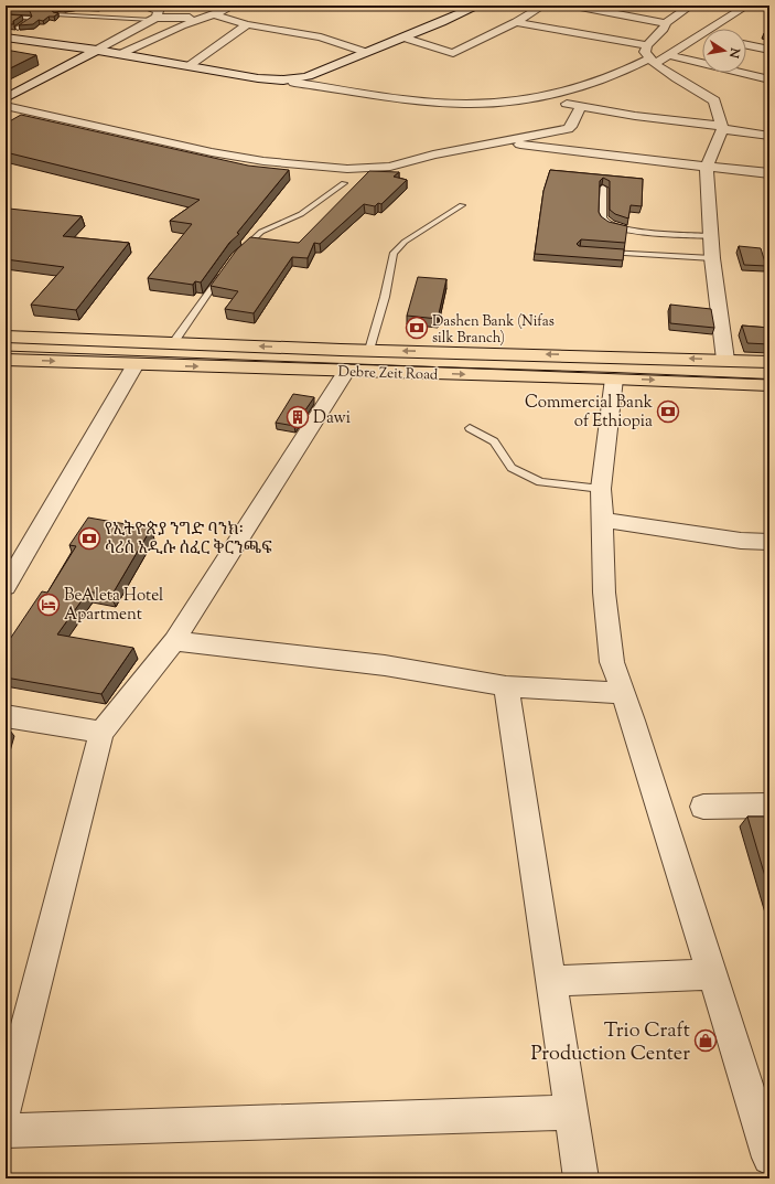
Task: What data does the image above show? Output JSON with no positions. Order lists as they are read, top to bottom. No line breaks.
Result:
{"streets":{"main road":["Debre Zeit Road"]},"places":{"bank":["Dashen Bank (Nifas silk Branch)","Commercial Bank of Ethiopia","የኢትዮጵያ ንግድ ባንክ፡ ሳሪስ አዲሱ ሰፈር ቅርንጫፍ"],"building":["Dawi"],"hotel":["BeAleta Hotel Apartment"],"shop":["Trio Craft Production Center"]},"north":"right"}
